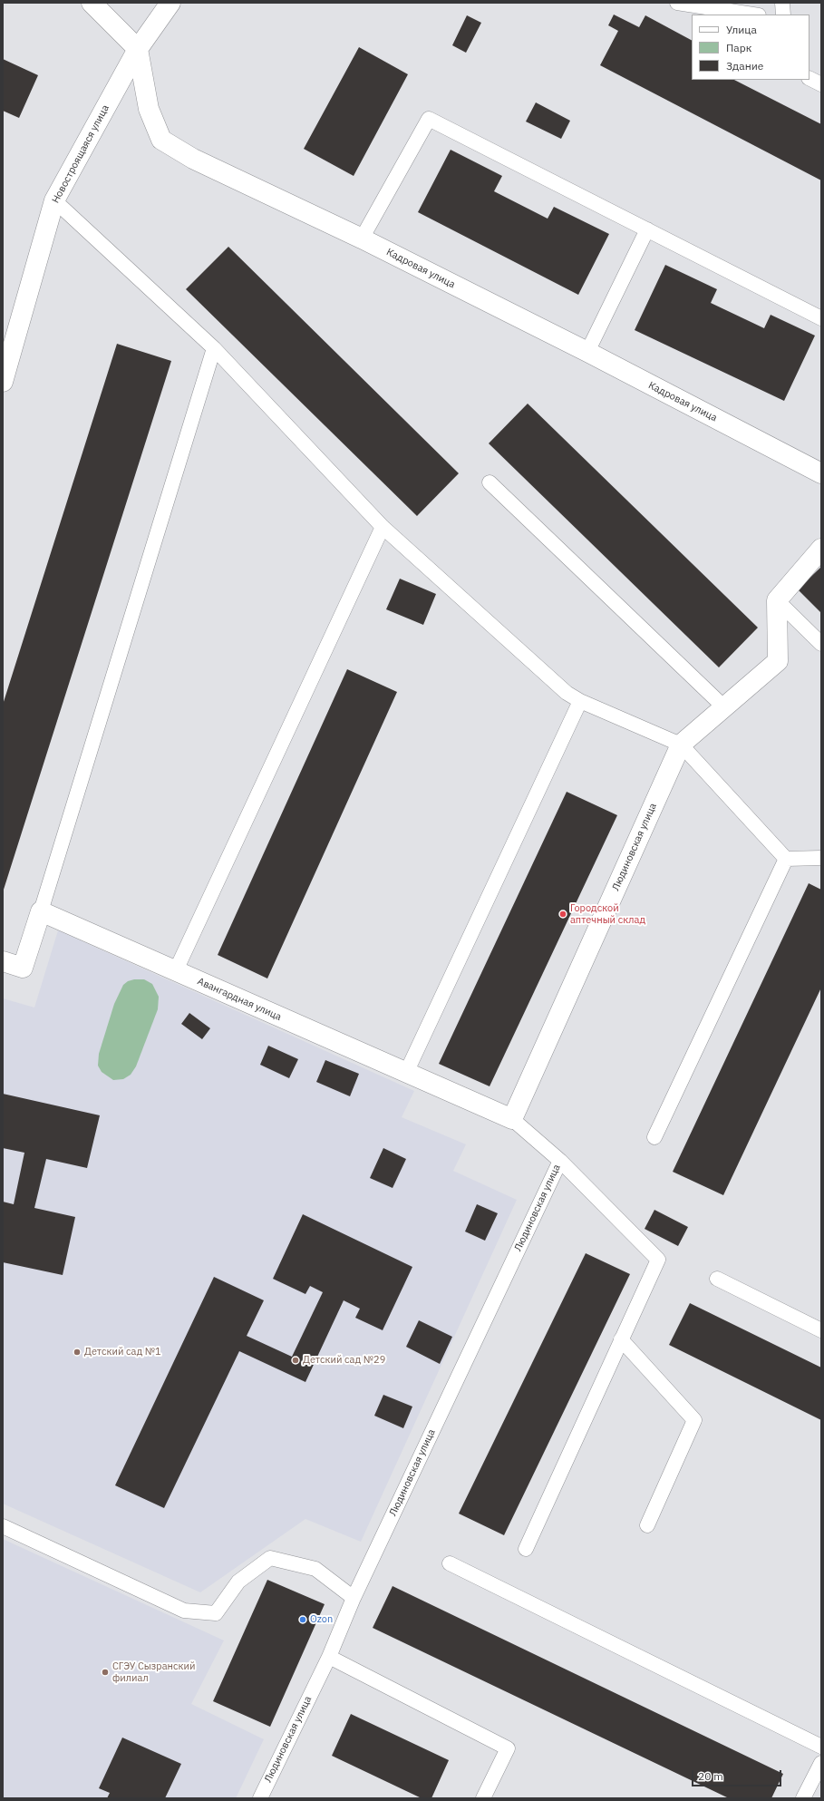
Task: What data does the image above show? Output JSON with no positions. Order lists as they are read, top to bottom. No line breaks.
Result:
{"streets":{"street":["Новостроящаяся улица","Кадровая улица","Людиновская улица","Авангардная улица"]},"crossings":[["Новостроящаяся улица","Кадровая улица"],["Людиновская улица","Авангардная улица"]],"places":["Городской аптечный склад","Детский сад №1","Детский сад №29","Ozon","СГЭУ Сызранский филиал"],"legend":["Улица","Парк","Здание"],"scale_bar":"20 m"}
